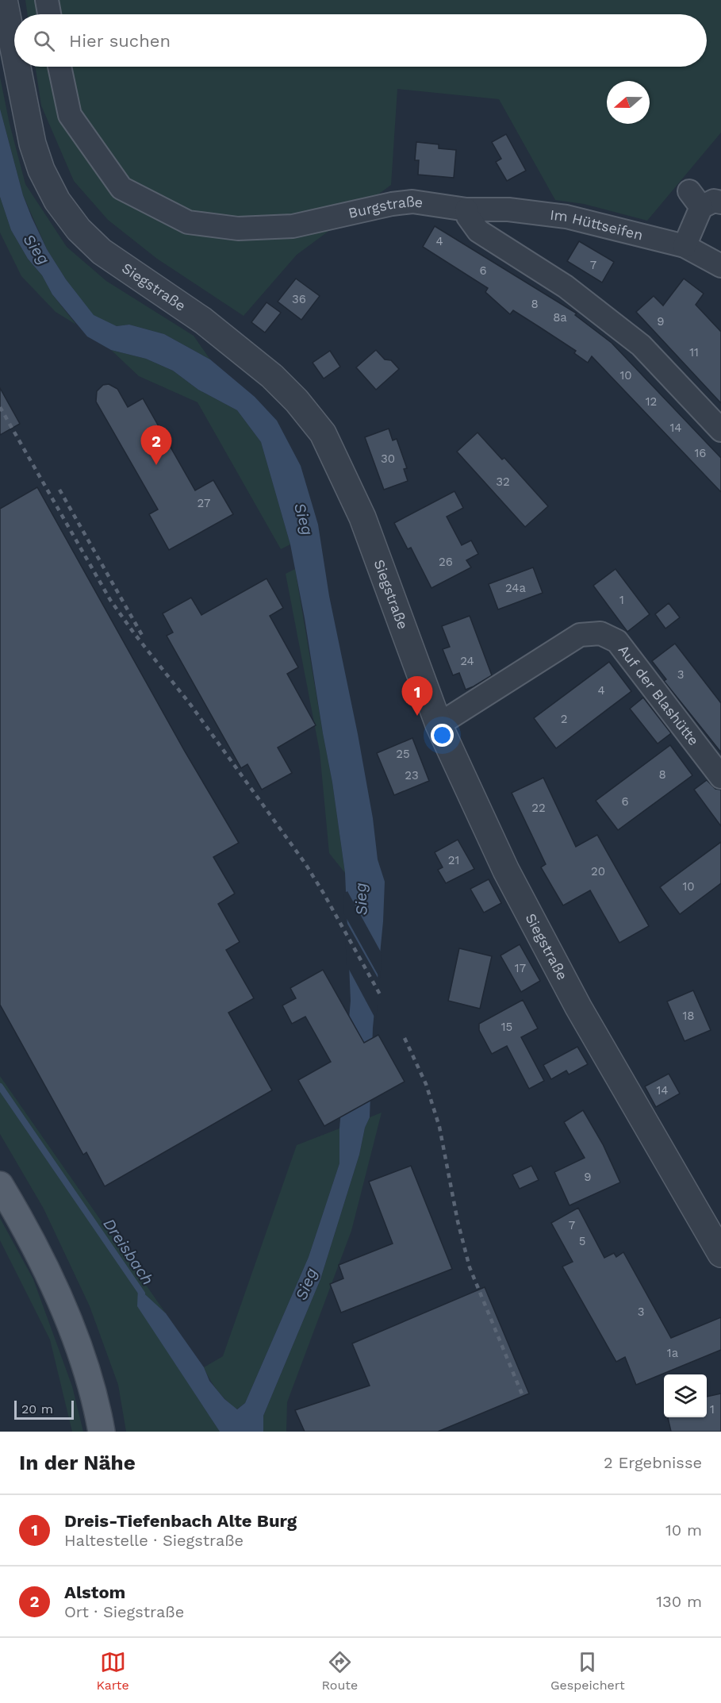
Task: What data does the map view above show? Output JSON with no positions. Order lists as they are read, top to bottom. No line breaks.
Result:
{"streets":{"street":["Burgstraße","Im Hüttseifen","Siegstraße","Auf der Blashütte"]},"crossings":[["Burgstraße","Im Hüttseifen"],["Siegstraße","Auf der Blashütte"]],"water":["Sieg","Dreisbach"],"house_numbers":["4","7","6","36","8","8a","9","11","10","12","14","16","30","32","27","26","24a","1","24","3","4","2","25","8","23","6","22","21","20","10","17","18","15","14","9","7","5","3","1a","1"],"scale_bar":"20 m","north":"left","page":{"search":"Hier suchen","pins":["2","1"],"scale":"20 m","heading":["In der Nähe","2 Ergebnisse"],"list":[{"mark":"1","name":"Dreis-Tiefenbach Alte Burg","note":"Haltestelle · Siegstraße","value":"10 m"},{"mark":"2","name":"Alstom","note":"Ort · Siegstraße","value":"130 m"}],"nav":["Karte","Route","Gespeichert"]}}
